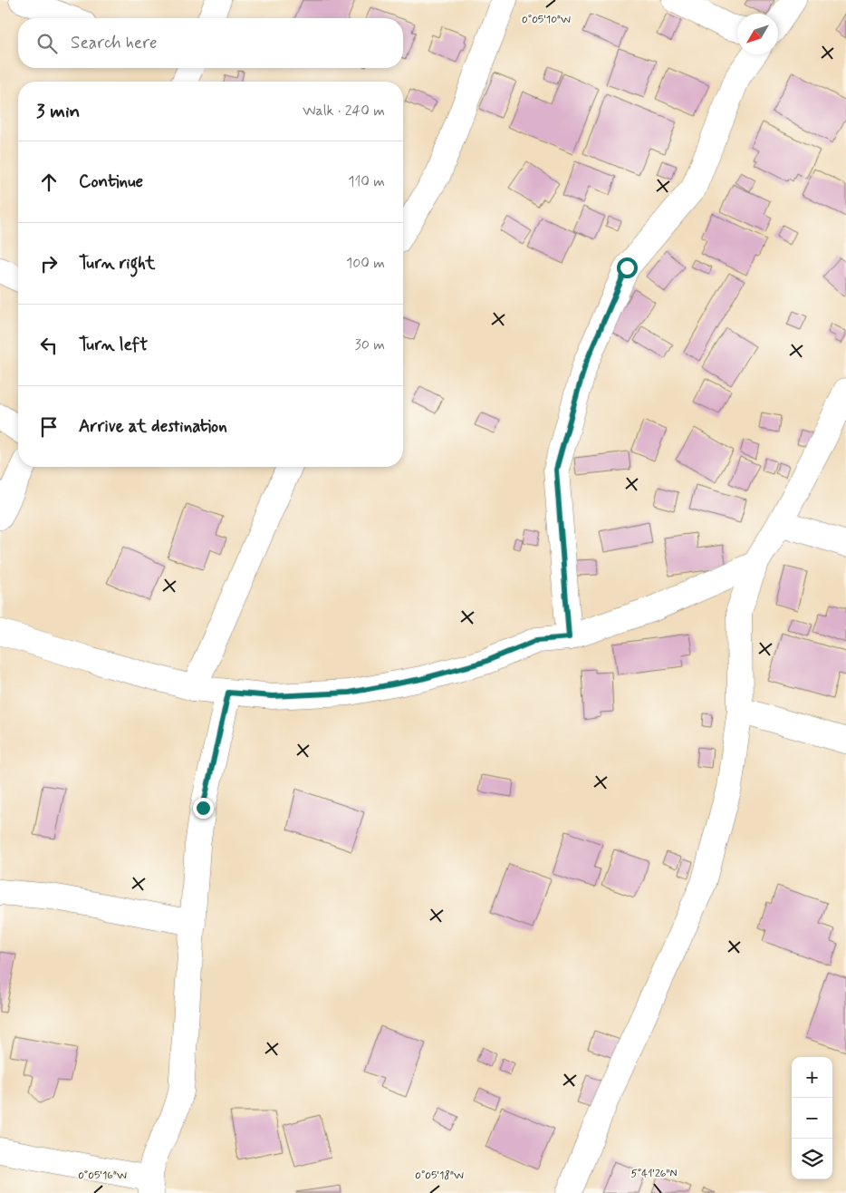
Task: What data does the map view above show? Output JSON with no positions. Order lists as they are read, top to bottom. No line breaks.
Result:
{"north":"bottom left","page":{"search":"Search here","heading":["3 min","Walk · 240 m"],"list":[["Continue","110 m"],["Turn right","100 m"],["Turn left","30 m"],"Arrive at destination"],"map_buttons":["+","−"]},"coordinates":["0°05'10\"W","5°41'26\"N","0°05'16\"W","0°05'18\"W"]}
